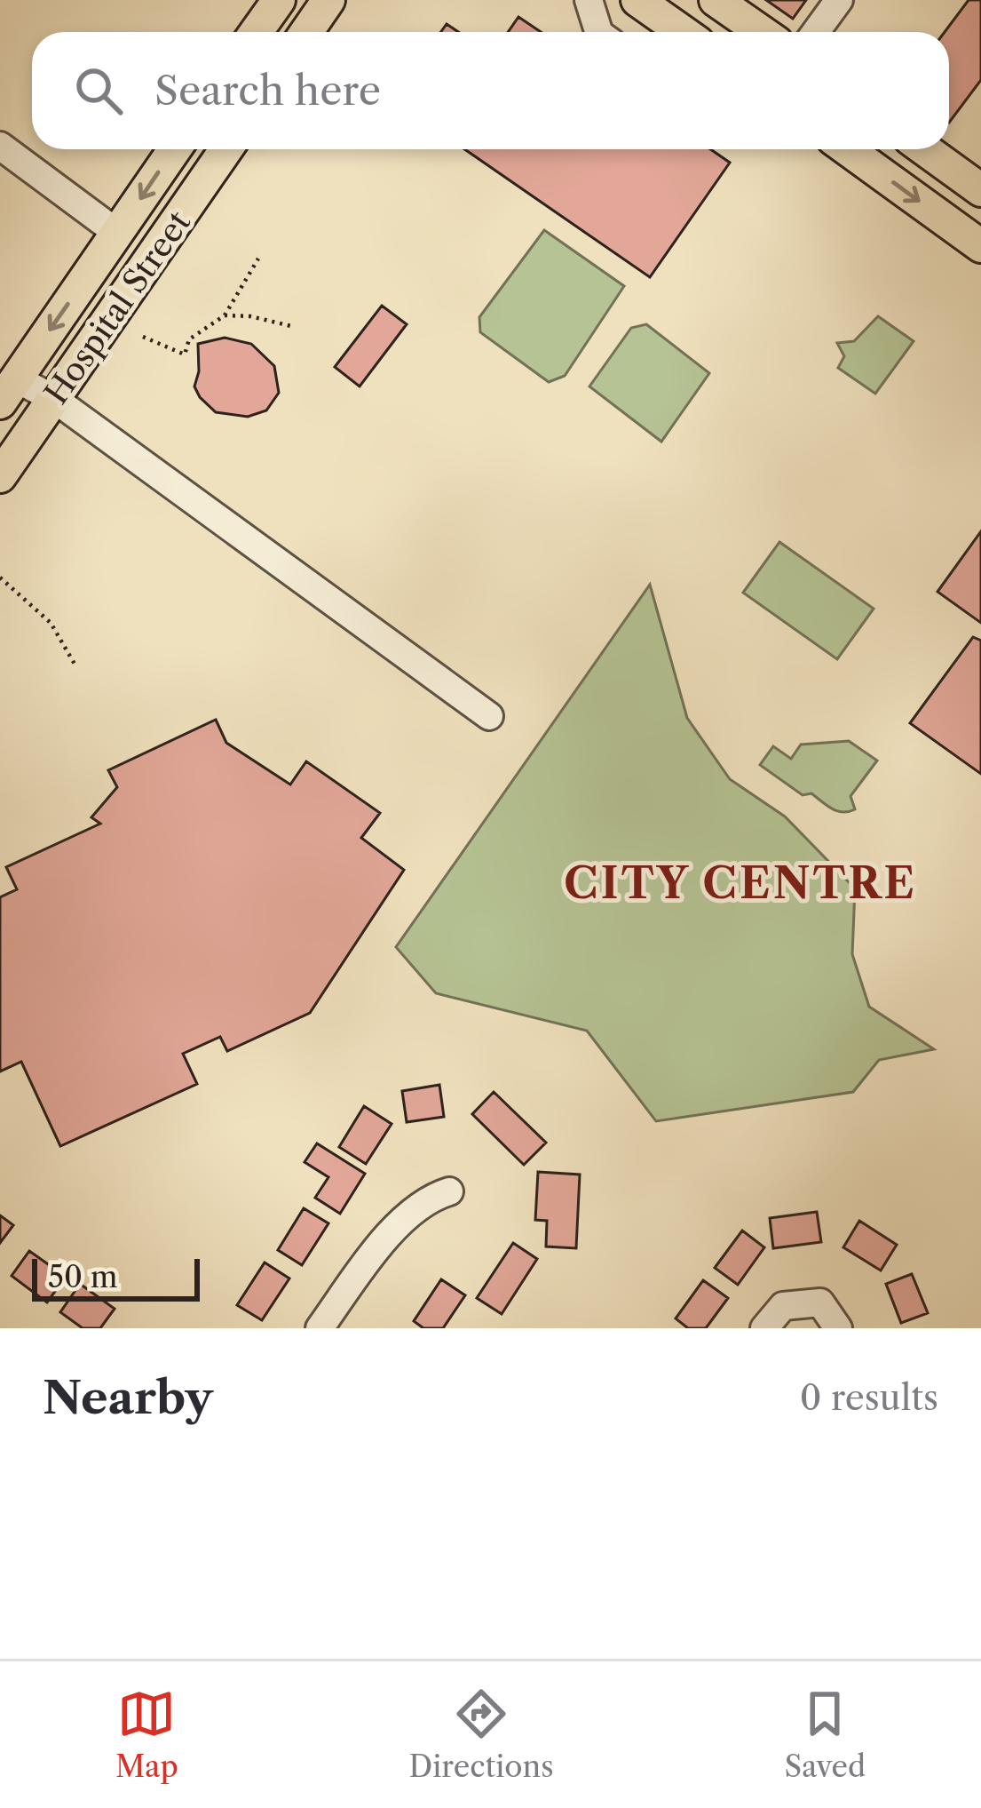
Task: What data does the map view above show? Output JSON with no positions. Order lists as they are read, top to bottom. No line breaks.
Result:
{"streets":{"main road":["Hospital Street"]},"districts":["CITY CENTRE"],"scale_bar":"50 m","page":{"search":"Search here","scale":"50 m","heading":["Nearby","0 results"],"nav":["Map","Directions","Saved"]}}
